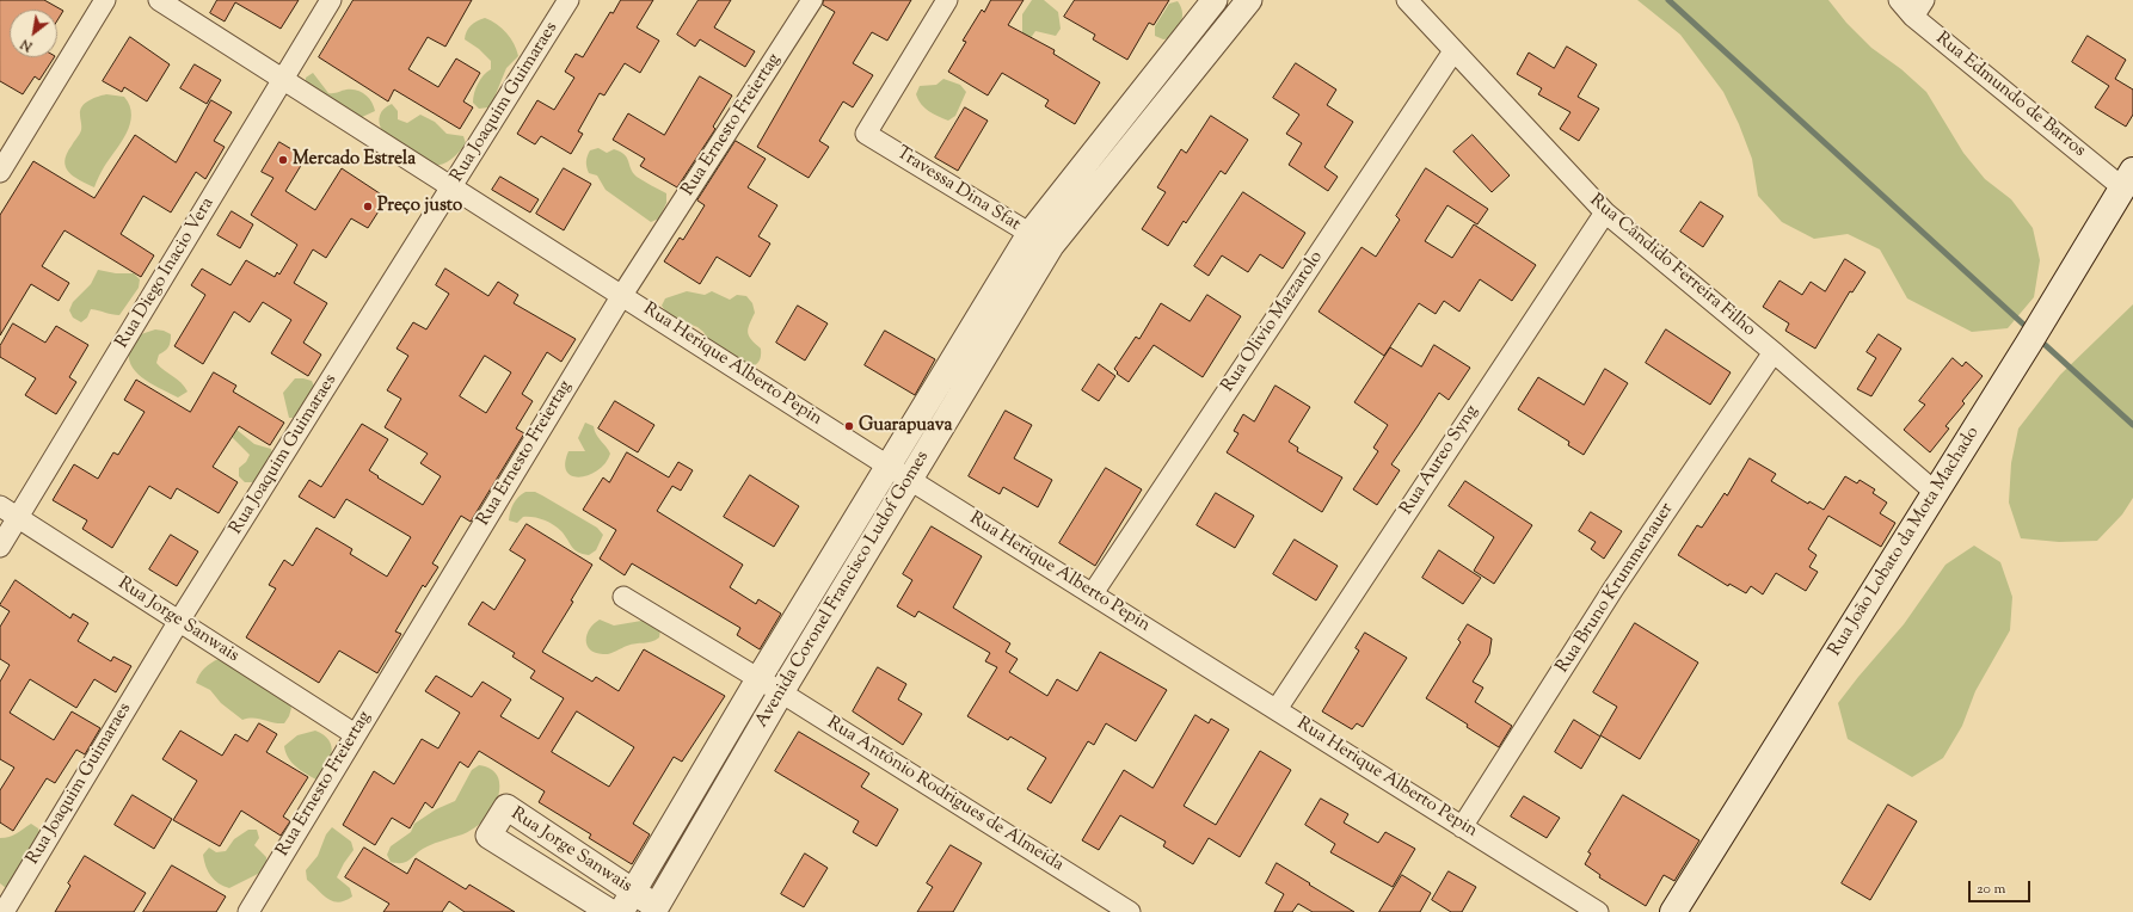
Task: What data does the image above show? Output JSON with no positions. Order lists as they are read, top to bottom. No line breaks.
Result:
{"streets":{"main road":["Rua João Lobato da Mota Machado"],"street":["Rua Edmundo de Barros","Rua Joaquim Guimaraes","Rua Ernesto Freiertag","Travessa Dina Sfat","Rua Cândido Ferreira Filho","Rua Diego Inacio Vera","Rua Olivio Mazzarolo","Rua Herique Alberto Pepin","Rua Aureo Syng","Rua Bruno Krummenauer","Avenida Coronel Francisco Ludof Gomes","Rua Jorge Sanwais","Rua Antônio Rodrigues de Almeida"]},"crossings":[["Rua Edmundo de Barros","Rua João Lobato da Mota Machado"],["Rua Joaquim Guimaraes","Rua Herique Alberto Pepin"],["Rua Joaquim Guimaraes","Rua Jorge Sanwais"],["Rua Ernesto Freiertag","Rua Herique Alberto Pepin"],["Rua Ernesto Freiertag","Rua Jorge Sanwais"],["Travessa Dina Sfat","Avenida Coronel Francisco Ludof Gomes"],["Rua Cândido Ferreira Filho","Rua Olivio Mazzarolo"],["Rua Cândido Ferreira Filho","Rua Aureo Syng"],["Rua Cândido Ferreira Filho","Rua João Lobato da Mota Machado"],["Rua Cândido Ferreira Filho","Rua Bruno Krummenauer"],["Rua Diego Inacio Vera","Rua Herique Alberto Pepin"],["Rua Diego Inacio Vera","Rua Jorge Sanwais"],["Rua Olivio Mazzarolo","Rua Herique Alberto Pepin"],["Rua Herique Alberto Pepin","Rua Aureo Syng"],["Rua Herique Alberto Pepin","Rua Bruno Krummenauer"],["Rua Herique Alberto Pepin","Avenida Coronel Francisco Ludof Gomes"],["Avenida Coronel Francisco Ludof Gomes","Rua Jorge Sanwais"],["Avenida Coronel Francisco Ludof Gomes","Rua Antônio Rodrigues de Almeida"]],"places":["Mercado Estrela","Preço justo","Guarapuava"],"scale_bar":"20 m","north":"bottom left"}
